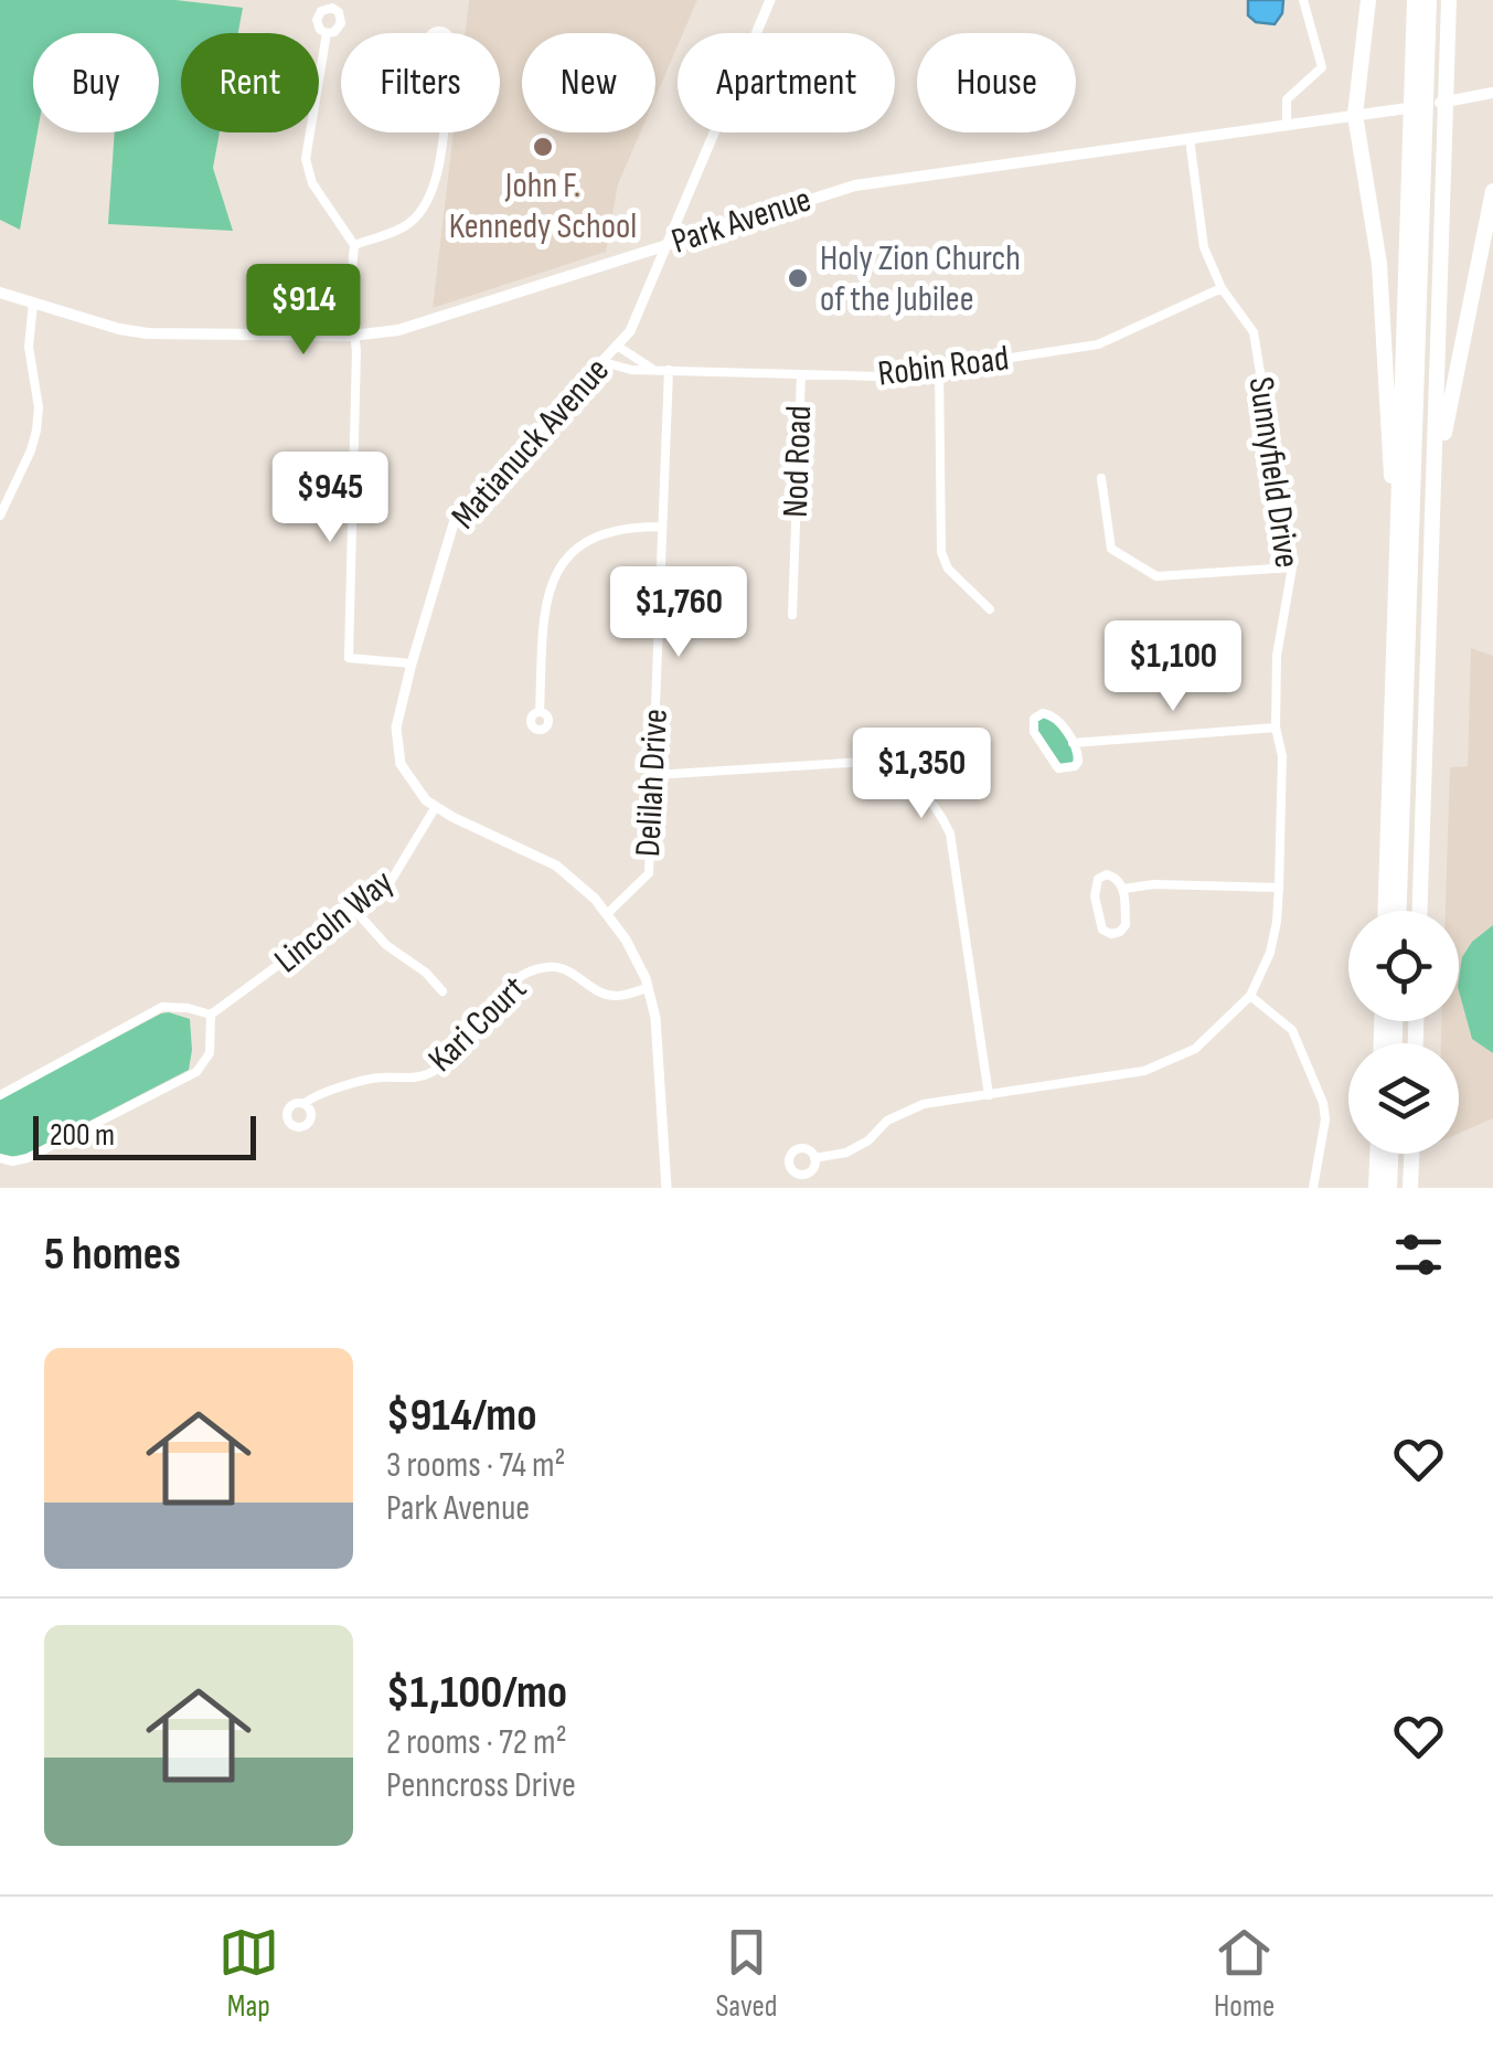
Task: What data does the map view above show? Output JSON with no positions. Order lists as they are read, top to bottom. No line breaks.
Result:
{"streets":{"main road":["Park Avenue"],"street":["Robin Road","Matianuck Avenue","Nod Road","Sunnyfield Drive","Delilah Drive","Lincoln Way","Kari Court"]},"crossings":[["Park Avenue","Matianuck Avenue"],["Park Avenue","Sunnyfield Drive"],["Robin Road","Matianuck Avenue"],["Robin Road","Nod Road"],["Robin Road","Sunnyfield Drive"],["Robin Road","Delilah Drive"],["Matianuck Avenue","Delilah Drive"],["Matianuck Avenue","Lincoln Way"],["Matianuck Avenue","Kari Court"]],"places":["John F. Kennedy School","Holy Zion Church of the Jubilee"],"scale_bar":"200 m","page":{"chip":["Buy","Rent","Filters","New","Apartment","House"],"price":["$914","$945","$1,760","$1,100","$1,350"],"scale":"200 m","heading":"5 homes","list":[{"name":"$914/mo","note":"3 rooms · 74 m² · Park Avenue"},{"name":"$1,100/mo","note":"2 rooms · 72 m² · Penncross Drive"}],"tabs":["Map","Saved","Home"]}}
